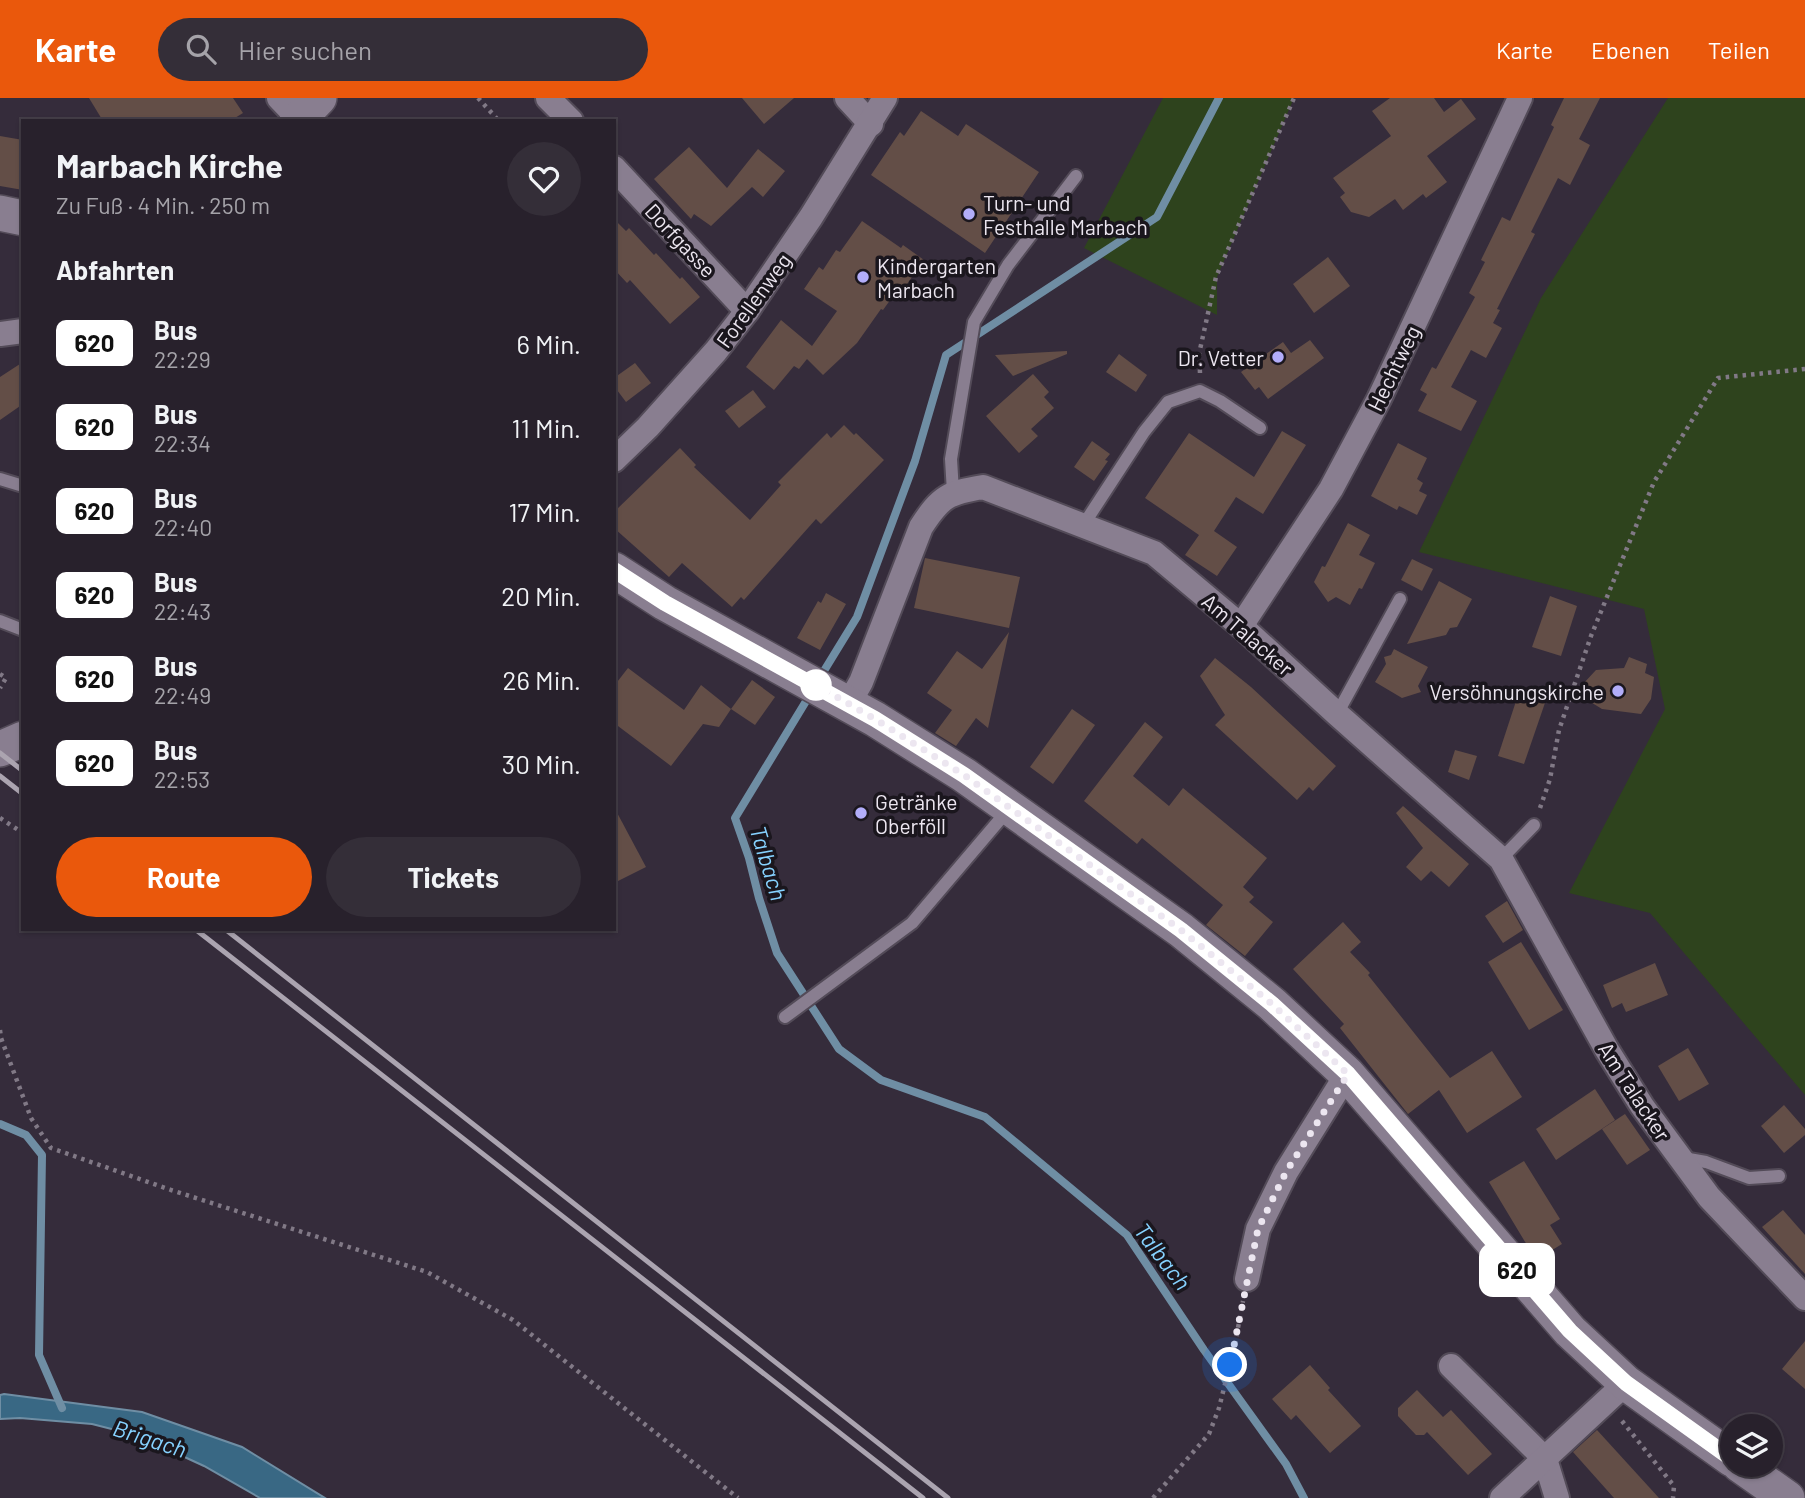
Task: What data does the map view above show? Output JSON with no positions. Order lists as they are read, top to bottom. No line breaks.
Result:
{"streets":{"street":["Dorfgasse","Forellenweg","Hechtweg","Am Talacker"]},"crossings":[["Dorfgasse","Forellenweg"],["Hechtweg","Am Talacker"]],"water":["Talbach","Brigach"],"places":["Turn- und Festhalle Marbach","Kindergarten Marbach","Dr. Vetter","Versöhnungskirche","Getränke Oberföll"],"lines":["bus line 620"],"page":{"header":"Karte","search":"Hier suchen","nav":["Karte","Ebenen","Teilen"],"on_map":"620","heading":[["Marbach Kirche","Zu Fuß · 4 Min. · 250 m"],"Abfahrten"],"list":[{"mark":"620","name":"Bus","note":"22:29","value":"6 Min."},{"mark":"620","name":"Bus","note":"22:34","value":"11 Min."},{"mark":"620","name":"Bus","note":"22:40","value":"17 Min."},{"mark":"620","name":"Bus","note":"22:43","value":"20 Min."},{"mark":"620","name":"Bus","note":"22:49","value":"26 Min."},{"mark":"620","name":"Bus","note":"22:53","value":"30 Min."}],"buttons":["Route","Tickets"]}}
